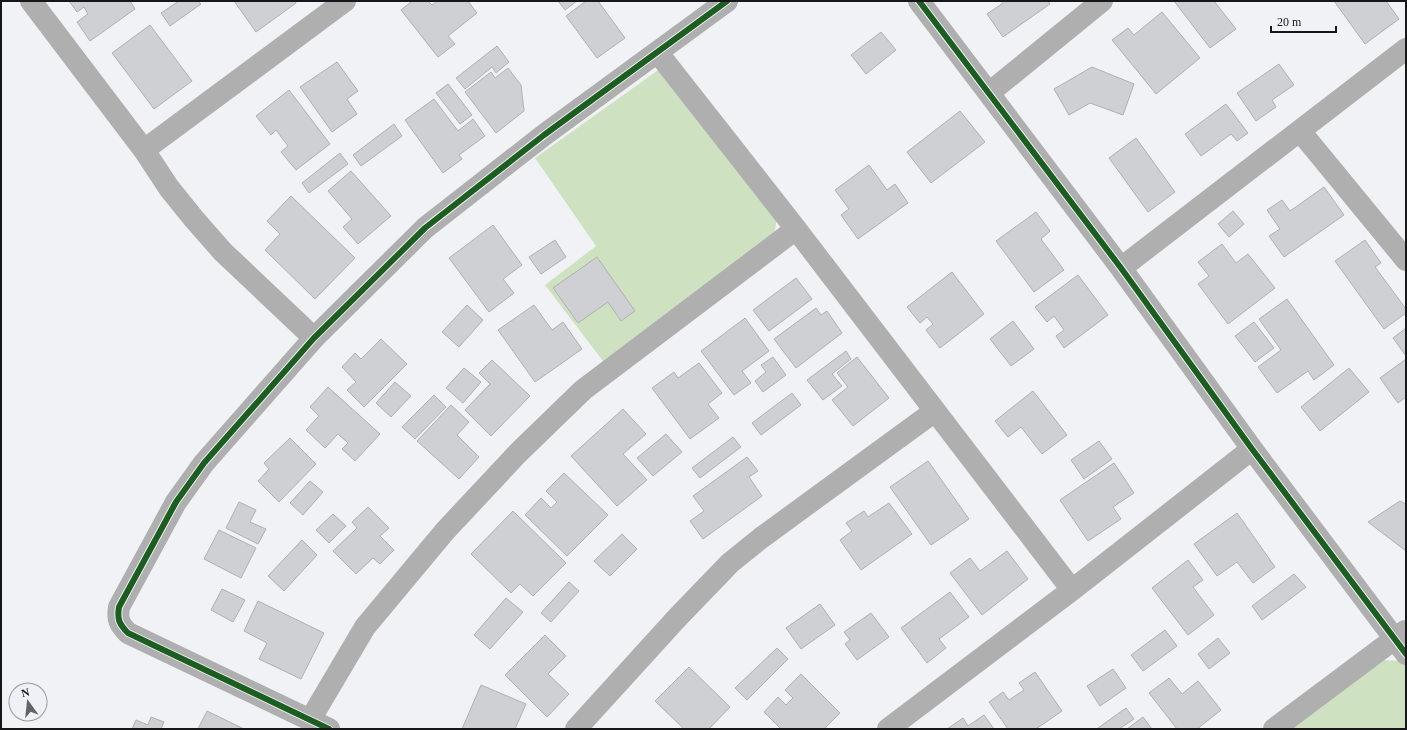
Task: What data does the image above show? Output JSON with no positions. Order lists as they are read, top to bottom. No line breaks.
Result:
{"scale_bar":"20 m","north":"top"}
